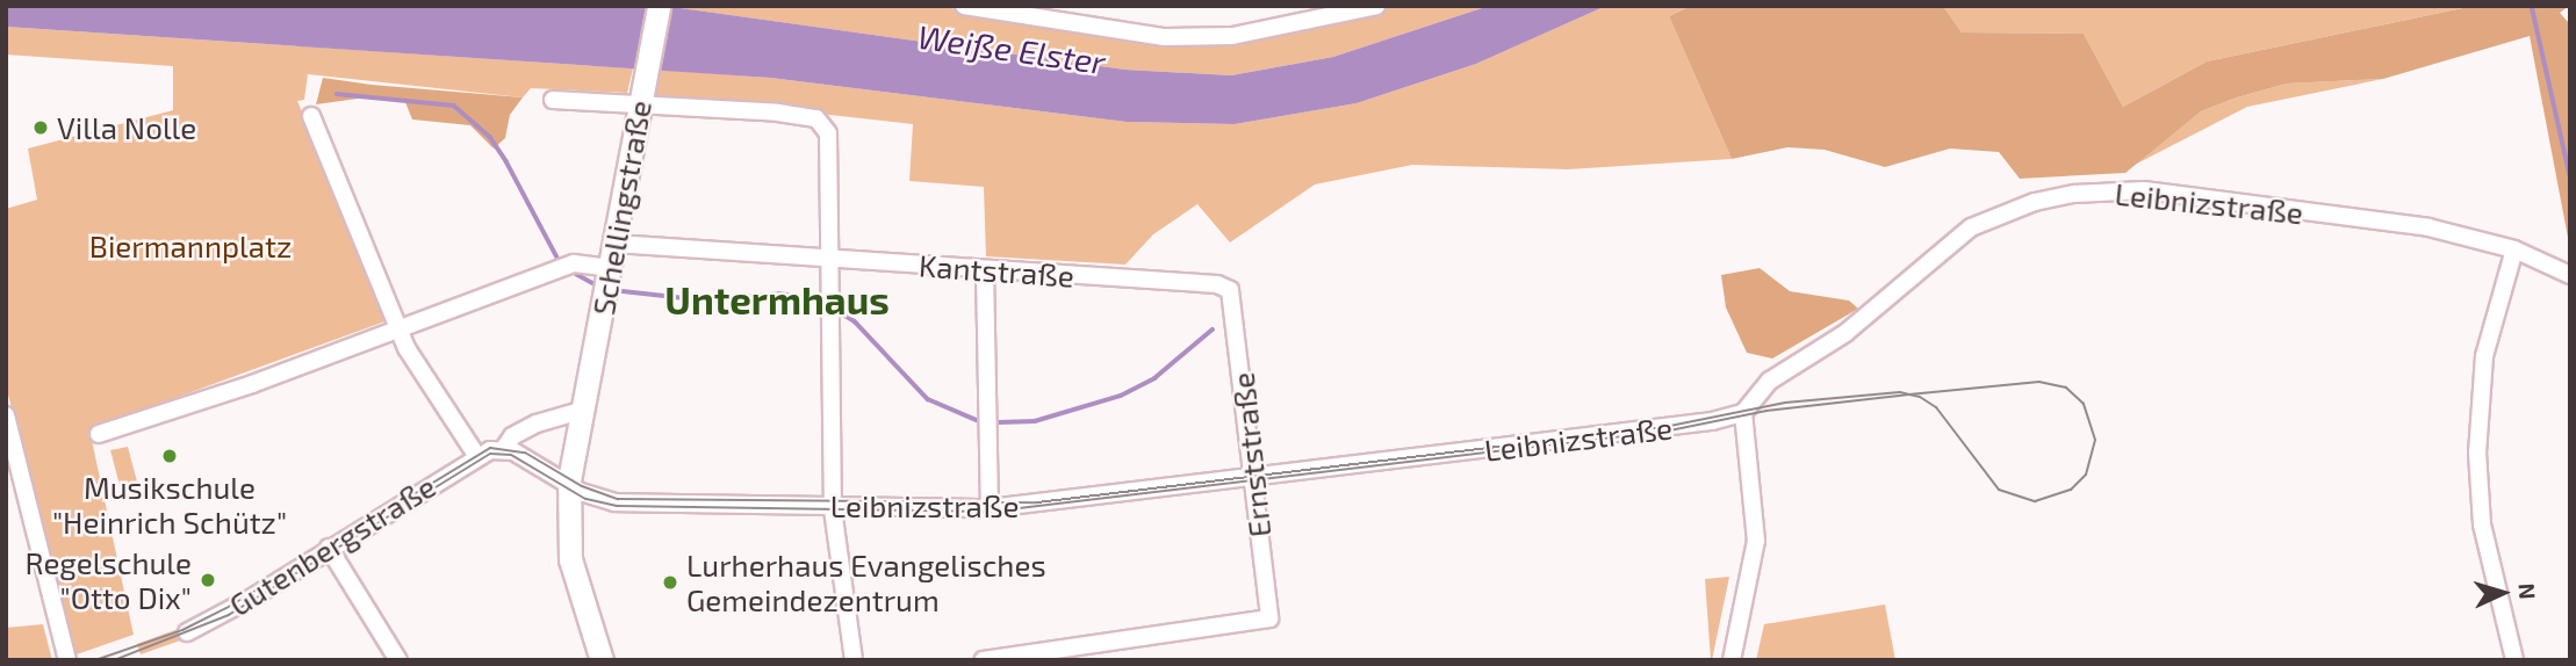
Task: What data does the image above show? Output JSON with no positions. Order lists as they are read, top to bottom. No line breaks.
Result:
{"streets":{"main road":["Schellingstraße"],"street":["Leibnizstraße","Kantstraße","Ernststraße","Gutenbergstraße"]},"crossings":[["Leibnizstraße","Schellingstraße"],["Leibnizstraße","Ernststraße"],["Schellingstraße","Kantstraße"],["Kantstraße","Ernststraße"]],"districts":["Untermhaus"],"water":["Weiße Elster"],"parks":["Biermannplatz"],"places":["Villa Nolle","Musikschule \"Heinrich Schütz\"","Regelschule \"Otto Dix\"","Lurherhaus Evangelisches Gemeindezentrum"],"north":"right"}
